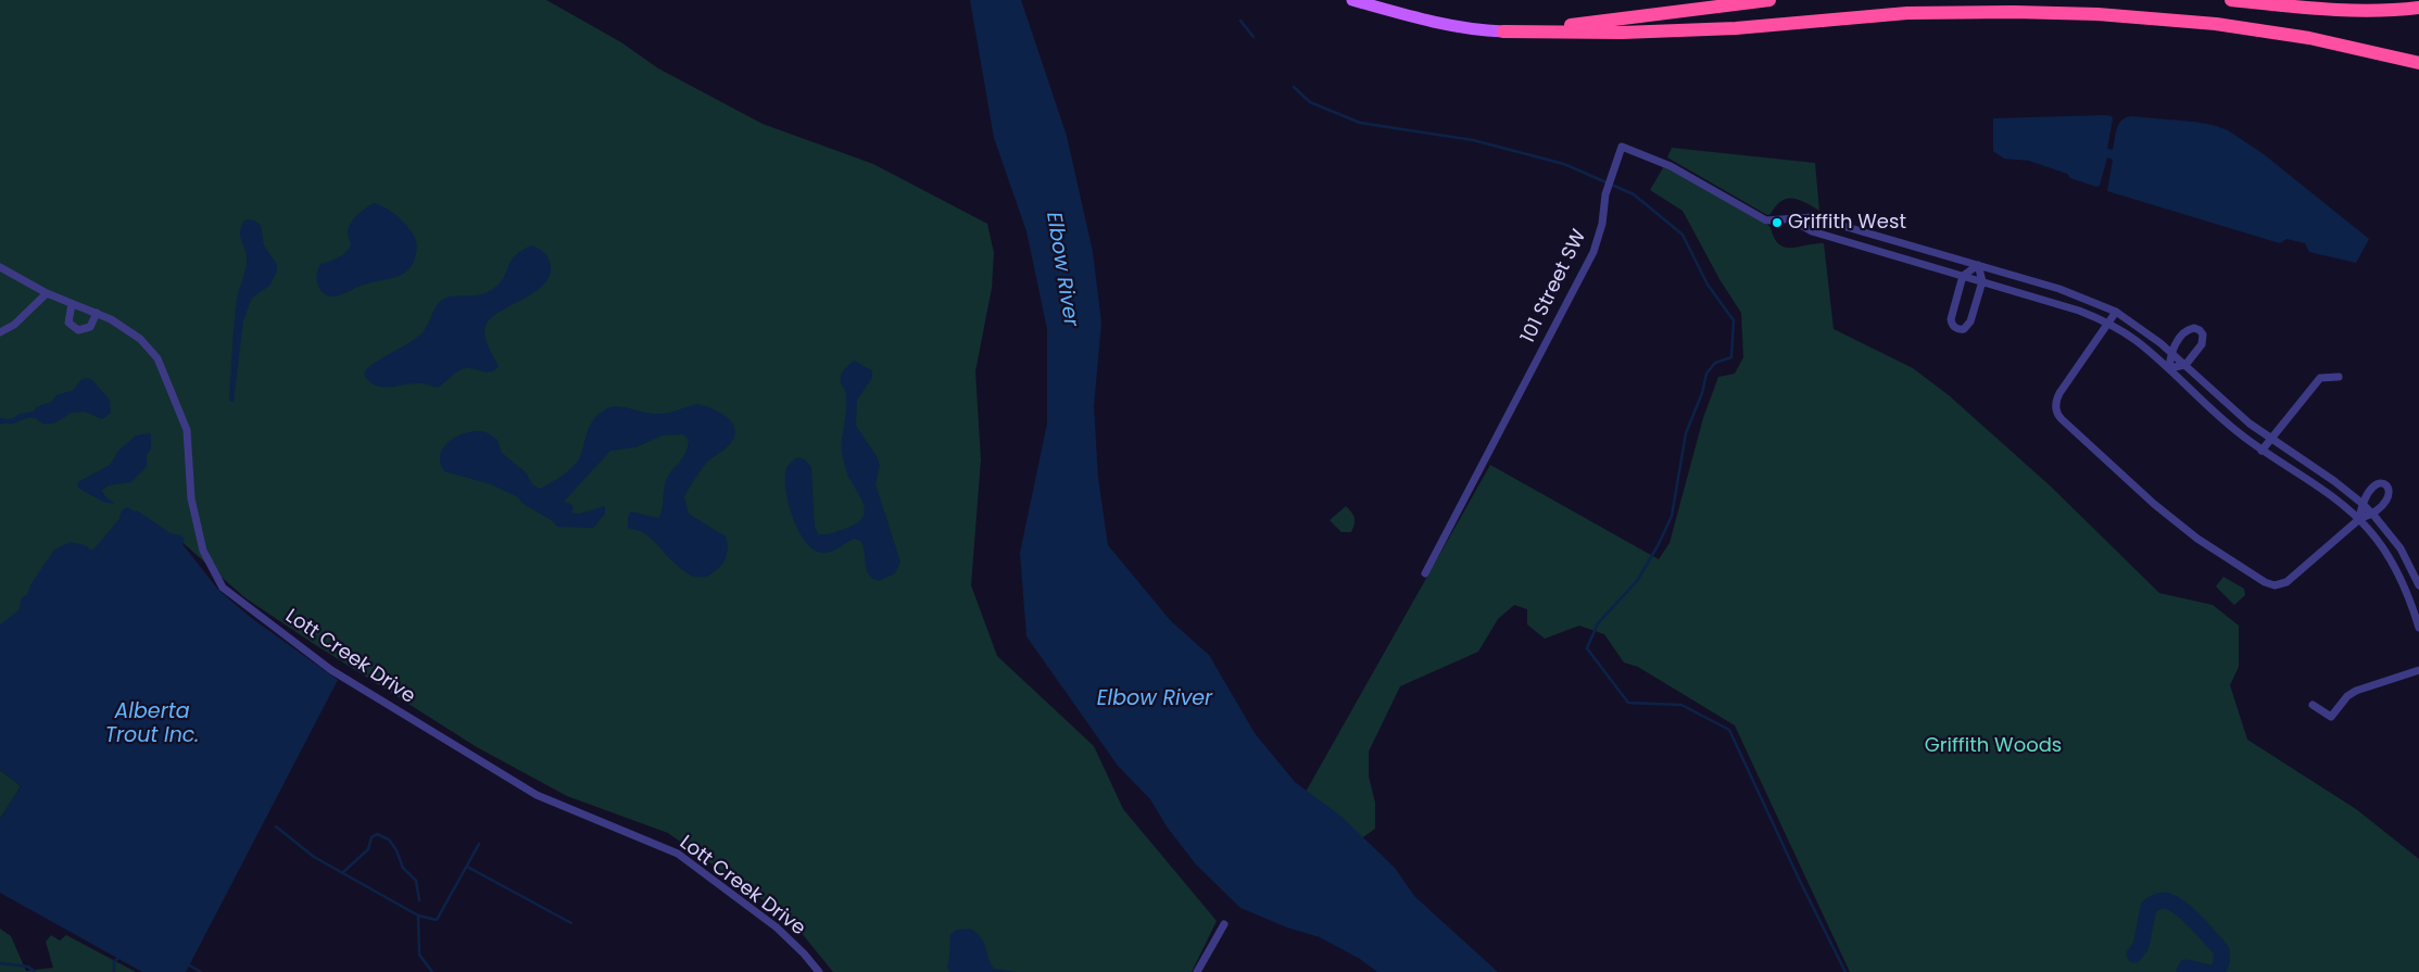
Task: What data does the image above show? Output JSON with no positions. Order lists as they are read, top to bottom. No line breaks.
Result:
{"streets":{"street":["101 Street SW","Lott Creek Drive"]},"water":["Elbow River","Alberta Trout Inc."],"parks":["Griffith Woods"],"places":["Griffith West"]}
